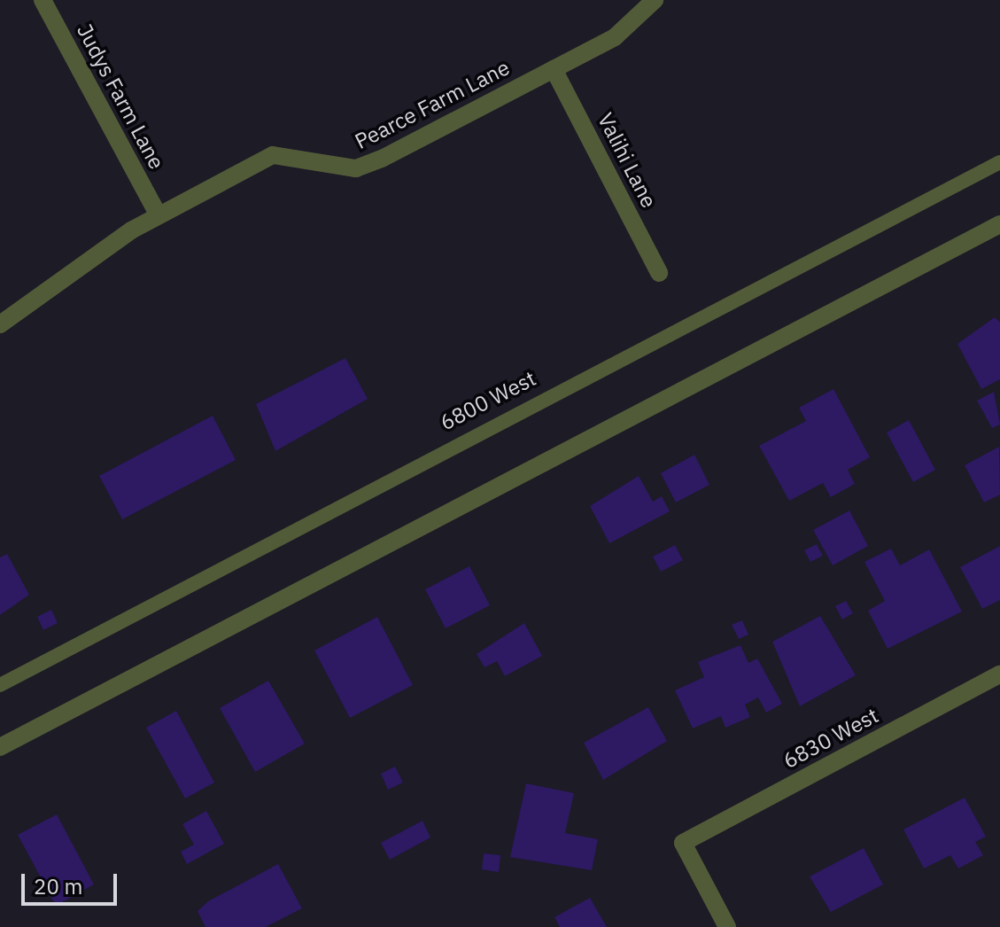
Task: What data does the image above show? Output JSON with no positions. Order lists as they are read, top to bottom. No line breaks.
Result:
{"streets":{"street":["Judys Farm Lane","Pearce Farm Lane","Valihi Lane","6830 West"],"lane":["6800 West"]},"crossings":[["Judys Farm Lane","Pearce Farm Lane"],["Pearce Farm Lane","Valihi Lane"]],"scale_bar":"20 m"}
